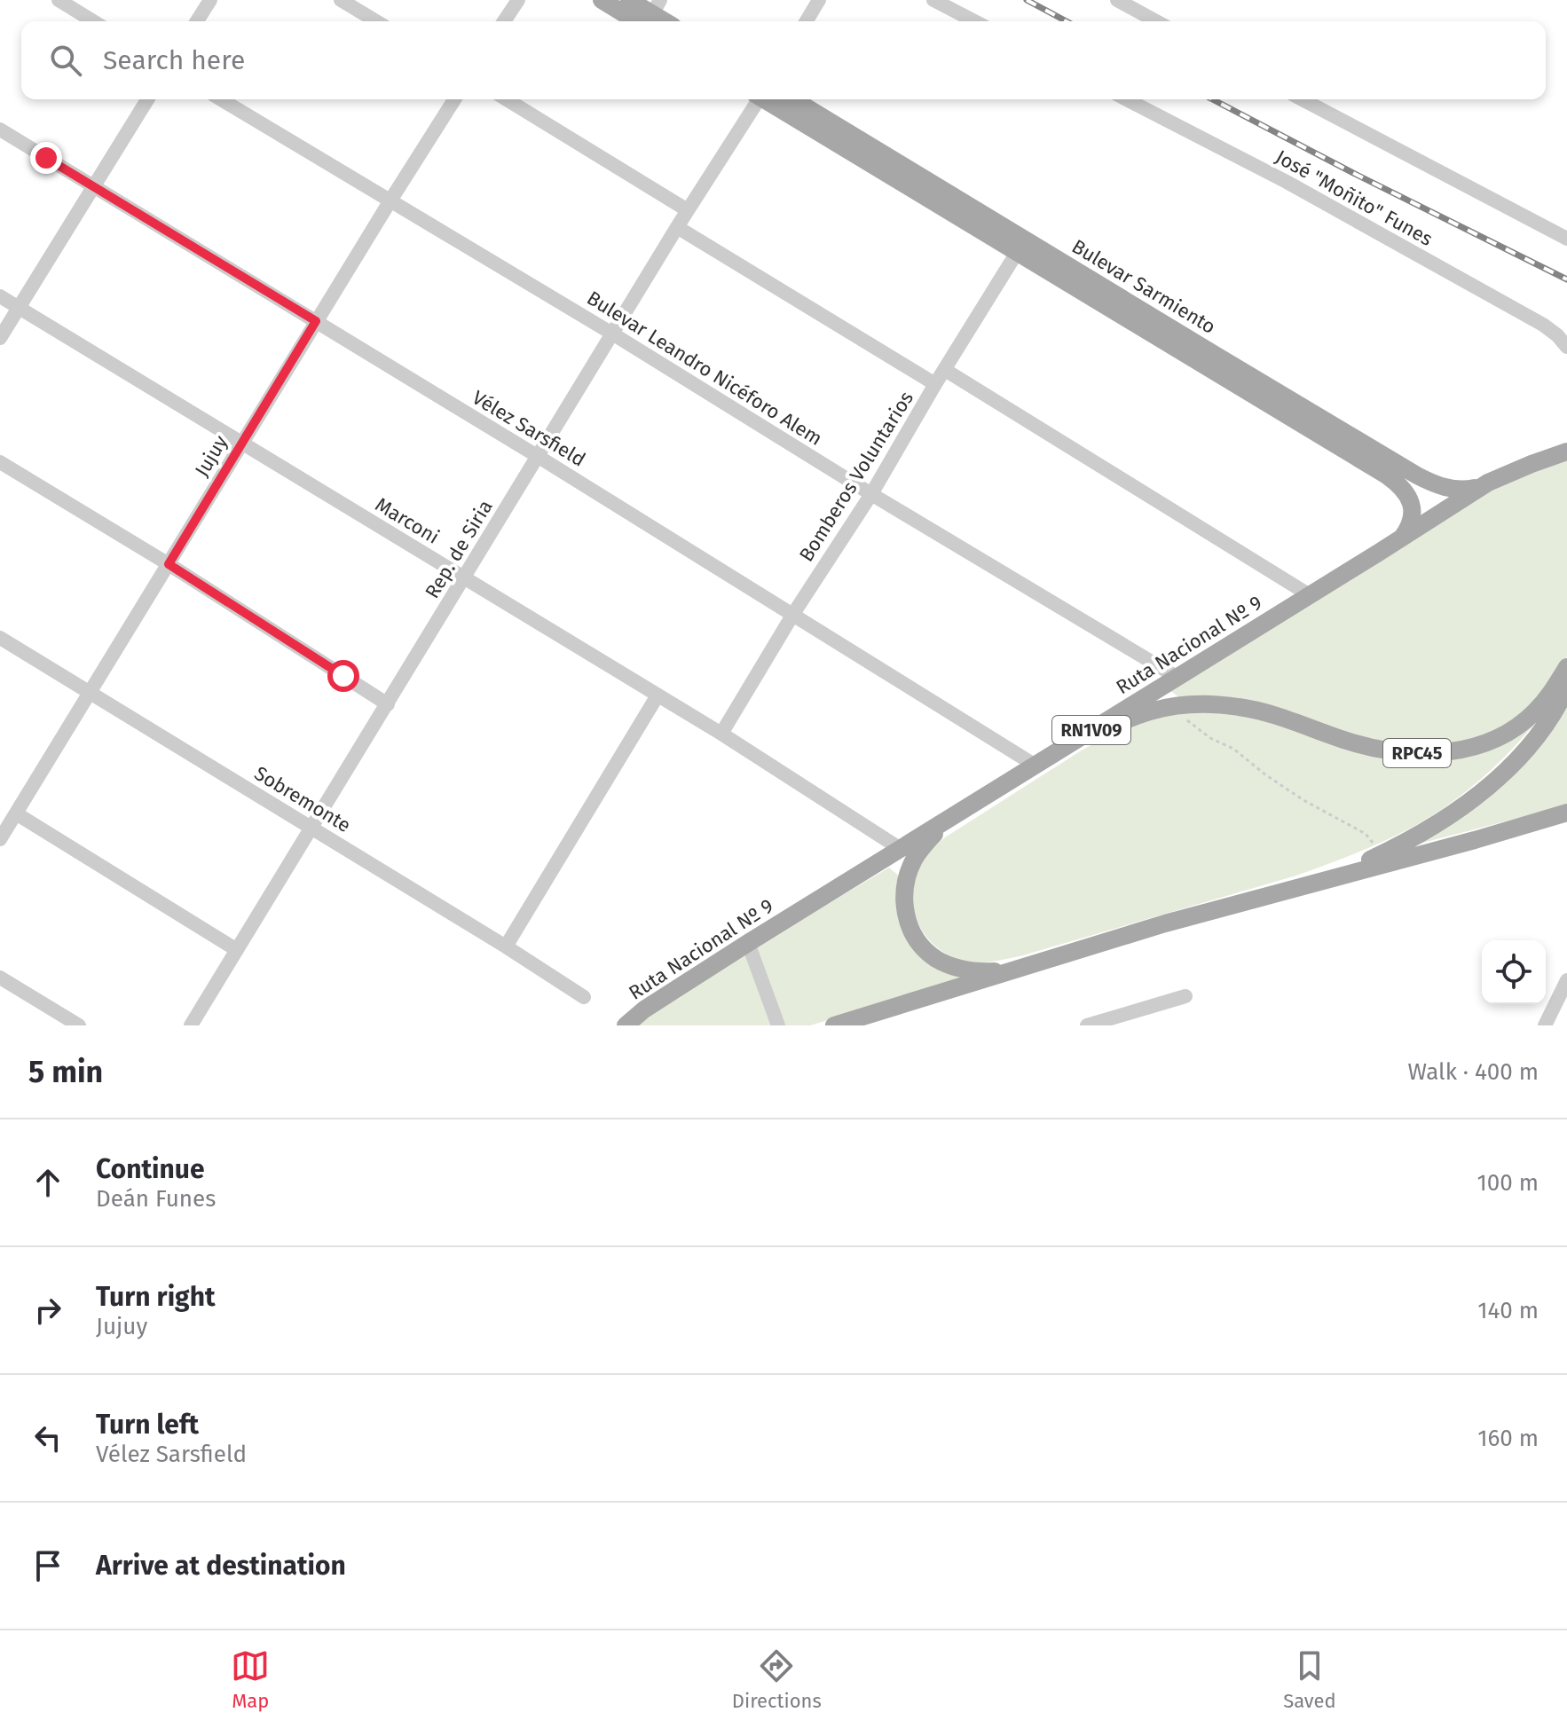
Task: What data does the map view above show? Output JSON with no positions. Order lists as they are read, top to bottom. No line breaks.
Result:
{"streets":{"main road":["Bulevar Sarmiento","Ruta Nacional Nº 9","RN1V09","RPC45"],"street":["José \"Moñito\" Funes","Bulevar Leandro Nicéforo Alem","Vélez Sarsfield","Jujuy","Bomberos Voluntarios","Marconi","Rep. de Siria","Sobremonte"]},"crossings":[["Bulevar Sarmiento","Bomberos Voluntarios"],["Bulevar Sarmiento","Ruta Nacional Nº 9"],["Bulevar Leandro Nicéforo Alem","Jujuy"],["Bulevar Leandro Nicéforo Alem","Bomberos Voluntarios"],["Bulevar Leandro Nicéforo Alem","Rep. de Siria"],["Bulevar Leandro Nicéforo Alem","Ruta Nacional Nº 9"],["Vélez Sarsfield","Jujuy"],["Vélez Sarsfield","Bomberos Voluntarios"],["Vélez Sarsfield","Rep. de Siria"],["Vélez Sarsfield","Ruta Nacional Nº 9"],["Jujuy","Marconi"],["Jujuy","Sobremonte"],["Bomberos Voluntarios","Marconi"],["Marconi","Rep. de Siria"],["Marconi","Ruta Nacional Nº 9"],["Rep. de Siria","Sobremonte"],["Ruta Nacional Nº 9","RN1V09"],["Ruta Nacional Nº 9","RPC45"]],"page":{"search":"Search here","heading":["5 min","Walk · 400 m"],"list":[["Continue","Deán Funes","100 m"],["Turn right","Jujuy","140 m"],["Turn left","Vélez Sarsfield","160 m"],"Arrive at destination"],"nav":["Map","Directions","Saved"]}}
